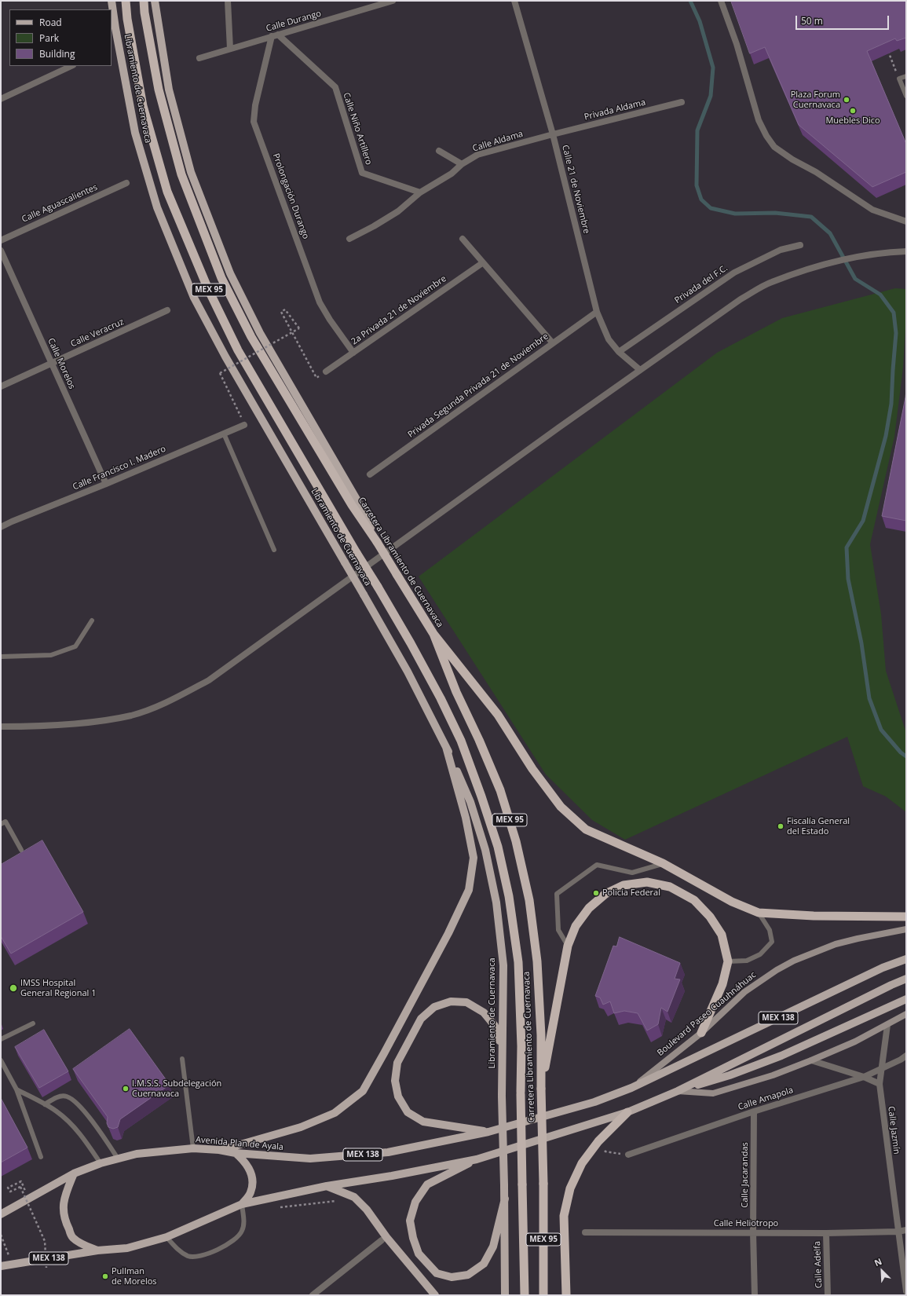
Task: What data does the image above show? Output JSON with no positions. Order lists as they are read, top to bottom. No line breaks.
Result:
{"streets":{"highway":["MEX 95","Carretera Libramiento de Cuernavaca"],"main road":["Libramiento de Cuernavaca","Boulevard Paseo Cuauhnáhuac","MEX 138","Avenida Plan de Ayala"],"street":["Calle Durango","Privada Aldama","Calle Niño Artillero","Calle Aldama","Calle 21 de Noviembre","Prolongación Durango","Calle Aguascalientes","Privada del F.C.","2a Privada 21 de Noviembre","Calle Veracruz","Calle Morelos","Privada Segunda Privada 21 de Noviembre","Calle Francisco I. Madero","Calle Amapola","Calle Jazmín","Calle Jacarandas","Calle Heliotropo","Calle Adelfa"]},"crossings":[["Calle Durango","Calle Niño Artillero"],["Calle Durango","Prolongación Durango"],["Privada Aldama","Calle Aldama"],["Privada Aldama","Calle 21 de Noviembre"],["Calle Niño Artillero","Calle Aldama"],["Calle Niño Artillero","Prolongación Durango"],["Calle Aldama","Calle 21 de Noviembre"],["Calle 21 de Noviembre","Privada del F.C."],["Calle 21 de Noviembre","Privada Segunda Privada 21 de Noviembre"],["Prolongación Durango","2a Privada 21 de Noviembre"],["MEX 95","Carretera Libramiento de Cuernavaca"],["Calle Veracruz","Calle Morelos"],["Calle Morelos","Calle Francisco I. Madero"],["Boulevard Paseo Cuauhnáhuac","Avenida Plan de Ayala"],["MEX 138","Calle Jazmín"],["Calle Amapola","Calle Jazmín"],["Calle Amapola","Calle Jacarandas"],["Calle Jazmín","Calle Heliotropo"],["Calle Jacarandas","Calle Heliotropo"],["Calle Heliotropo","Calle Adelfa"]],"places":["Plaza Forum Cuernavaca","Muebles Dico","Fiscalía General del Estado","Policía Federal","IMSS Hospital General Regional 1","I.M.S.S. Subdelegación Cuernavaca","Pullman de Morelos"],"legend":["Road","Park","Building"],"scale_bar":"50 m","north":"top left"}
